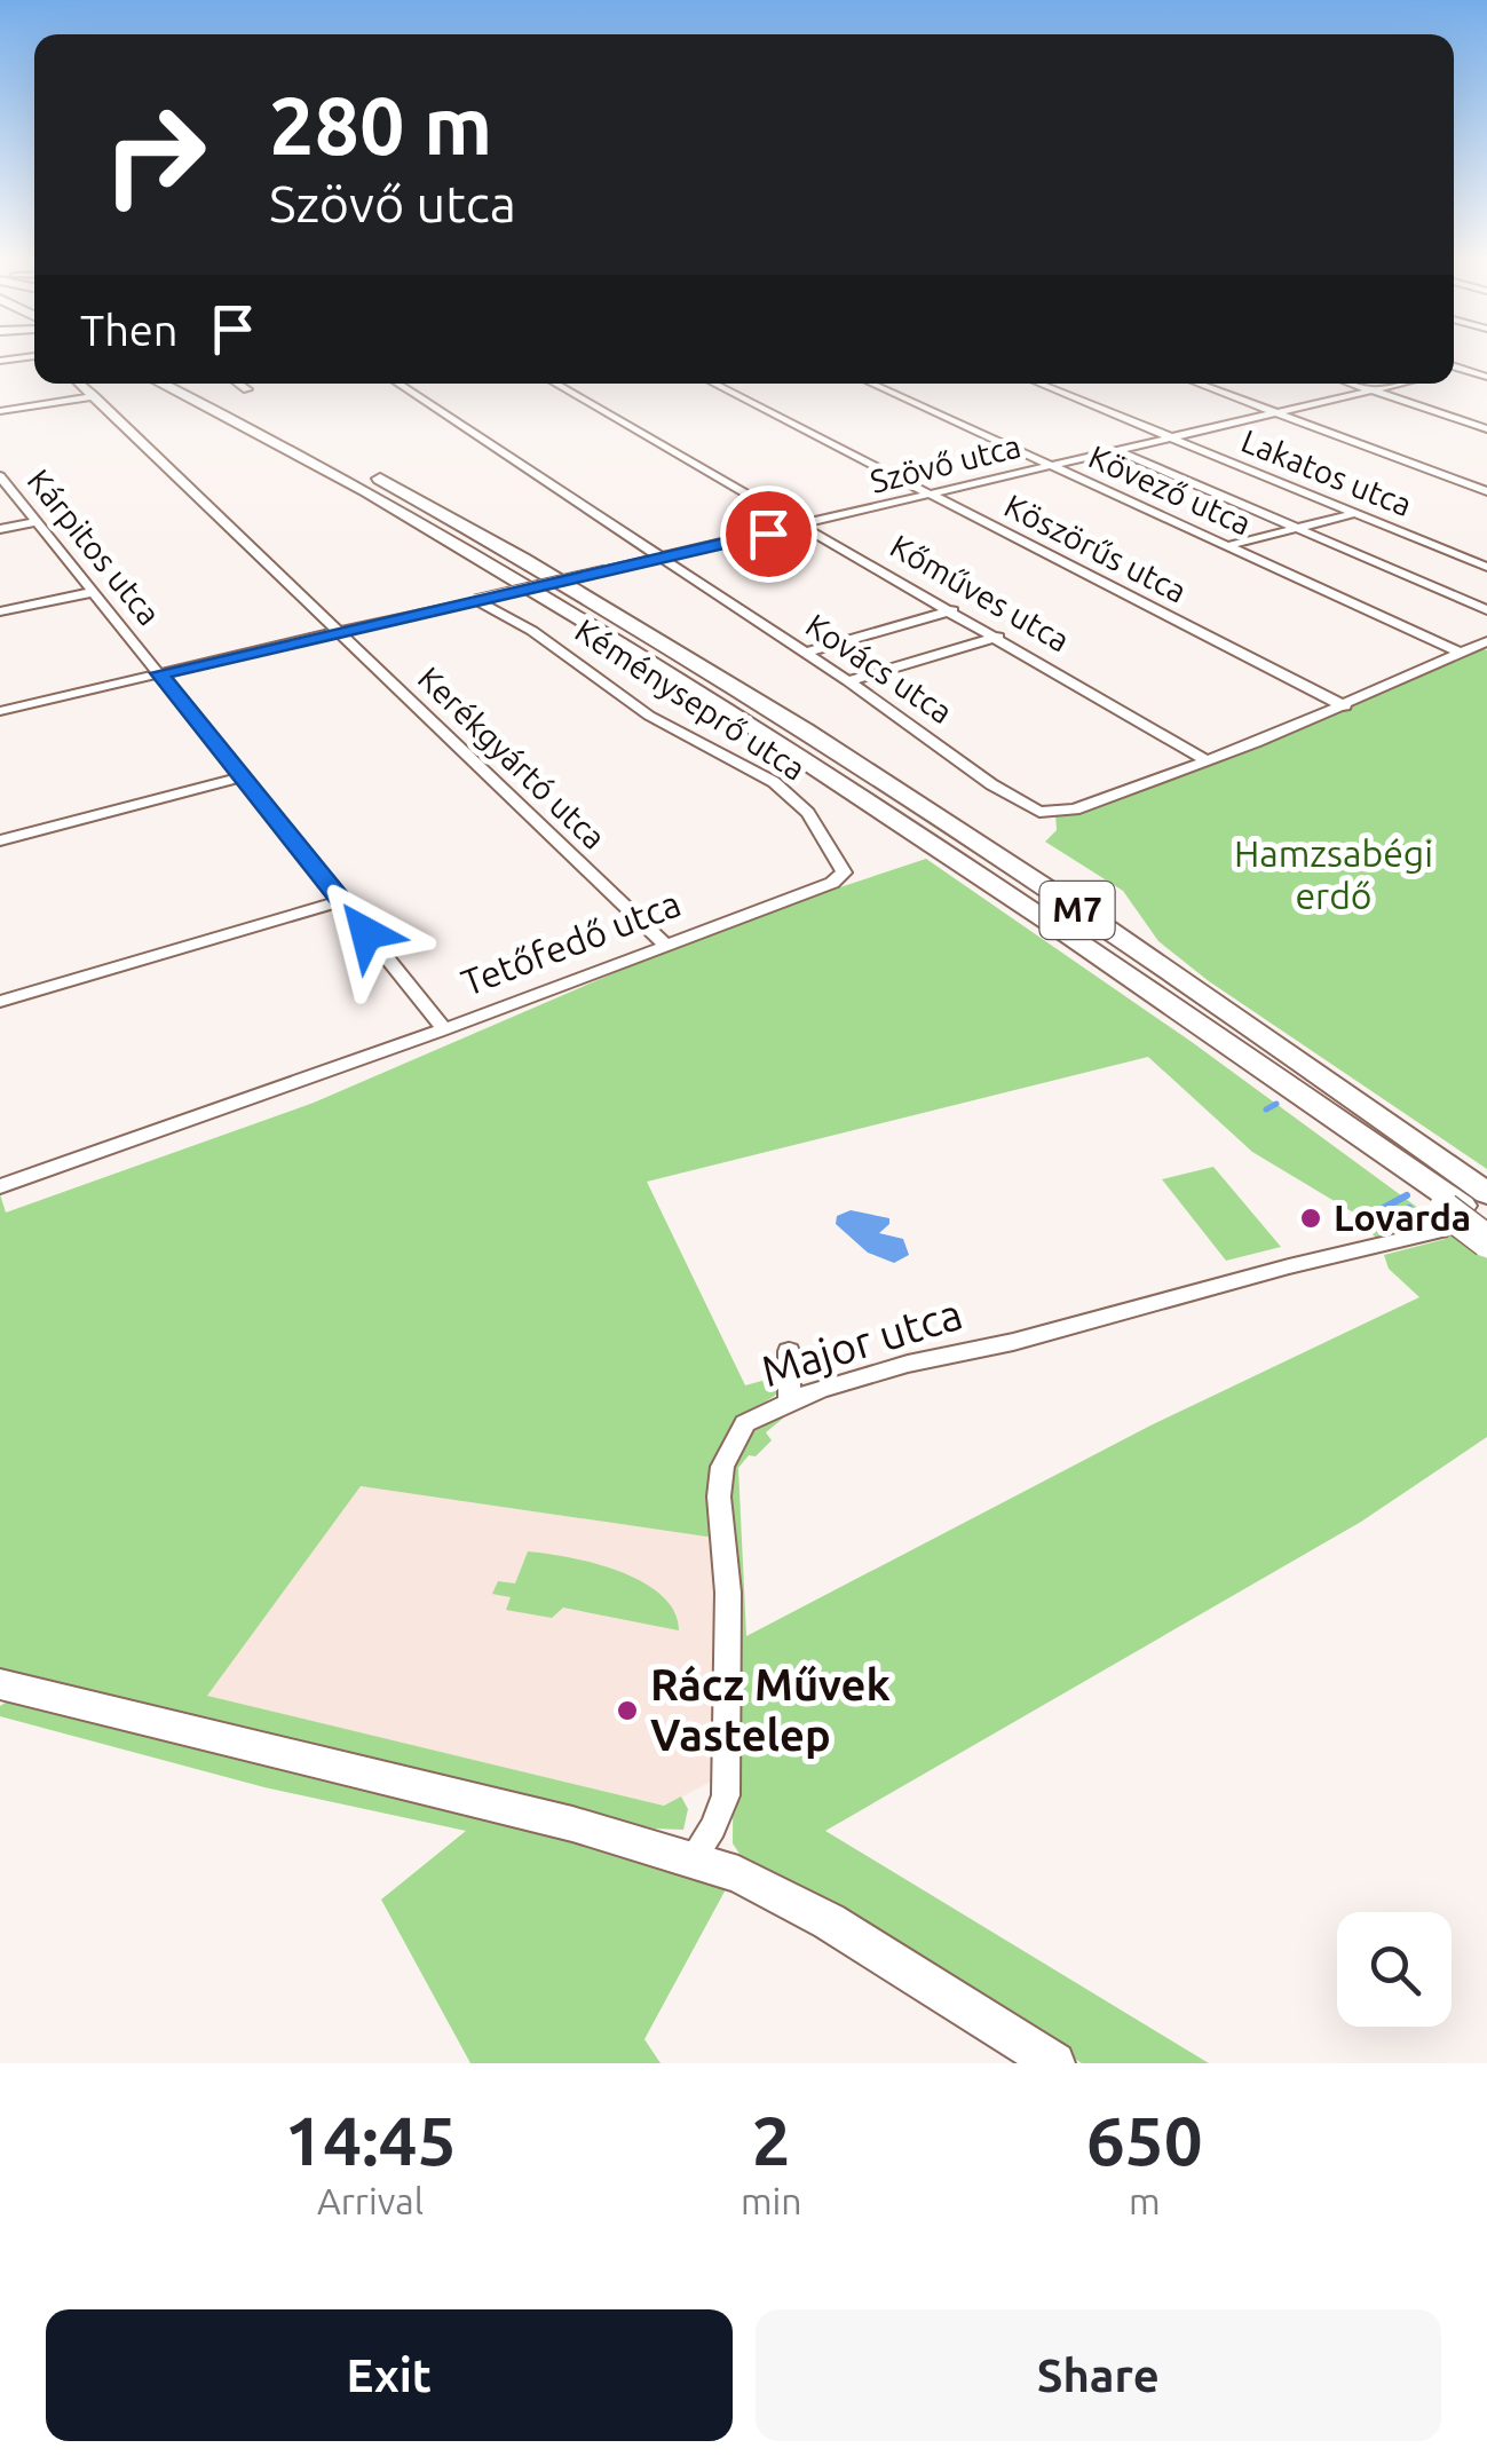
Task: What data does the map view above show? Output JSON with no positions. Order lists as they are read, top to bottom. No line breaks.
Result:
{"streets":{"highway":["M7"],"street":["Szövő utca","Lakatos utca","Kövező utca","Kárpitos utca","Köszörűs utca","Kőműves utca","Kovács utca","Kéményseprő utca","Kerékgyártó utca","Tetőfedő utca","Major utca"]},"crossings":[["Szövő utca","Lakatos utca"],["Szövő utca","Kövező utca"],["Szövő utca","Kárpitos utca"],["Szövő utca","Köszörűs utca"],["Szövő utca","Kőműves utca"],["Szövő utca","Kovács utca"],["Szövő utca","Kéményseprő utca"],["Szövő utca","Kerékgyártó utca"],["Kárpitos utca","Tetőfedő utca"],["Kőműves utca","Kovács utca"],["Kéményseprő utca","Tetőfedő utca"],["Kerékgyártó utca","Tetőfedő utca"],["M7","Major utca"]],"parks":["Hamzsabégi erdő"],"places":["Lovarda","Rácz Művek Vastelep"],"page":{"turn":["280 m","Szövő utca"],"then":"Then","eta":["14:45","Arrival","2","min","650","m"],"buttons":["Exit","Share"]}}
